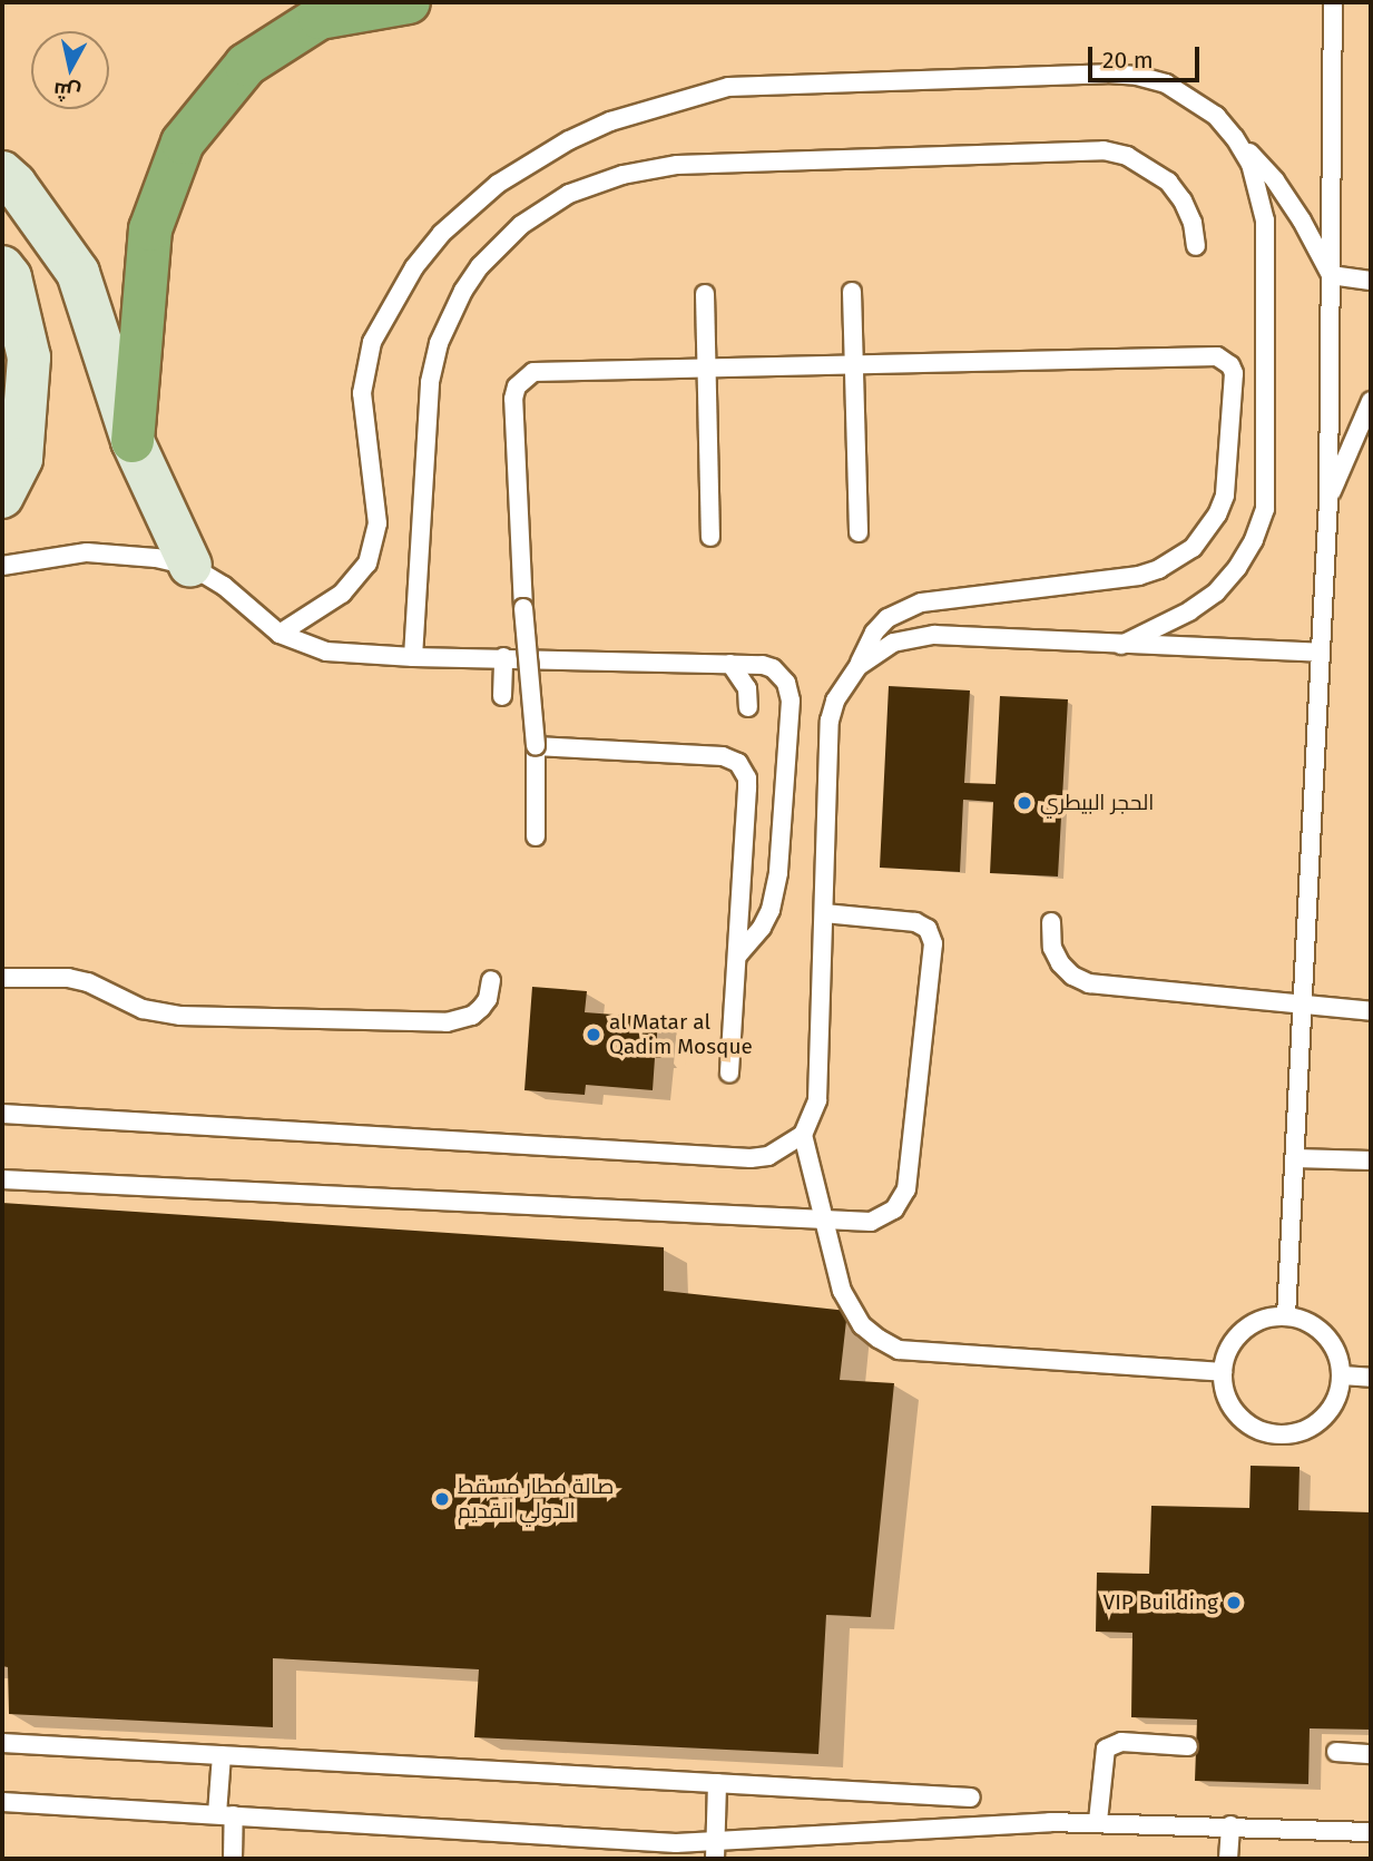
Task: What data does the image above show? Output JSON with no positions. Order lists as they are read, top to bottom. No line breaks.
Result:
{"places":["الحجر البيطري","al Matar al Qadim Mosque","صالة مطار مسقط الدولي القديم","VIP Building"],"scale_bar":"20 m","north":"bottom"}
